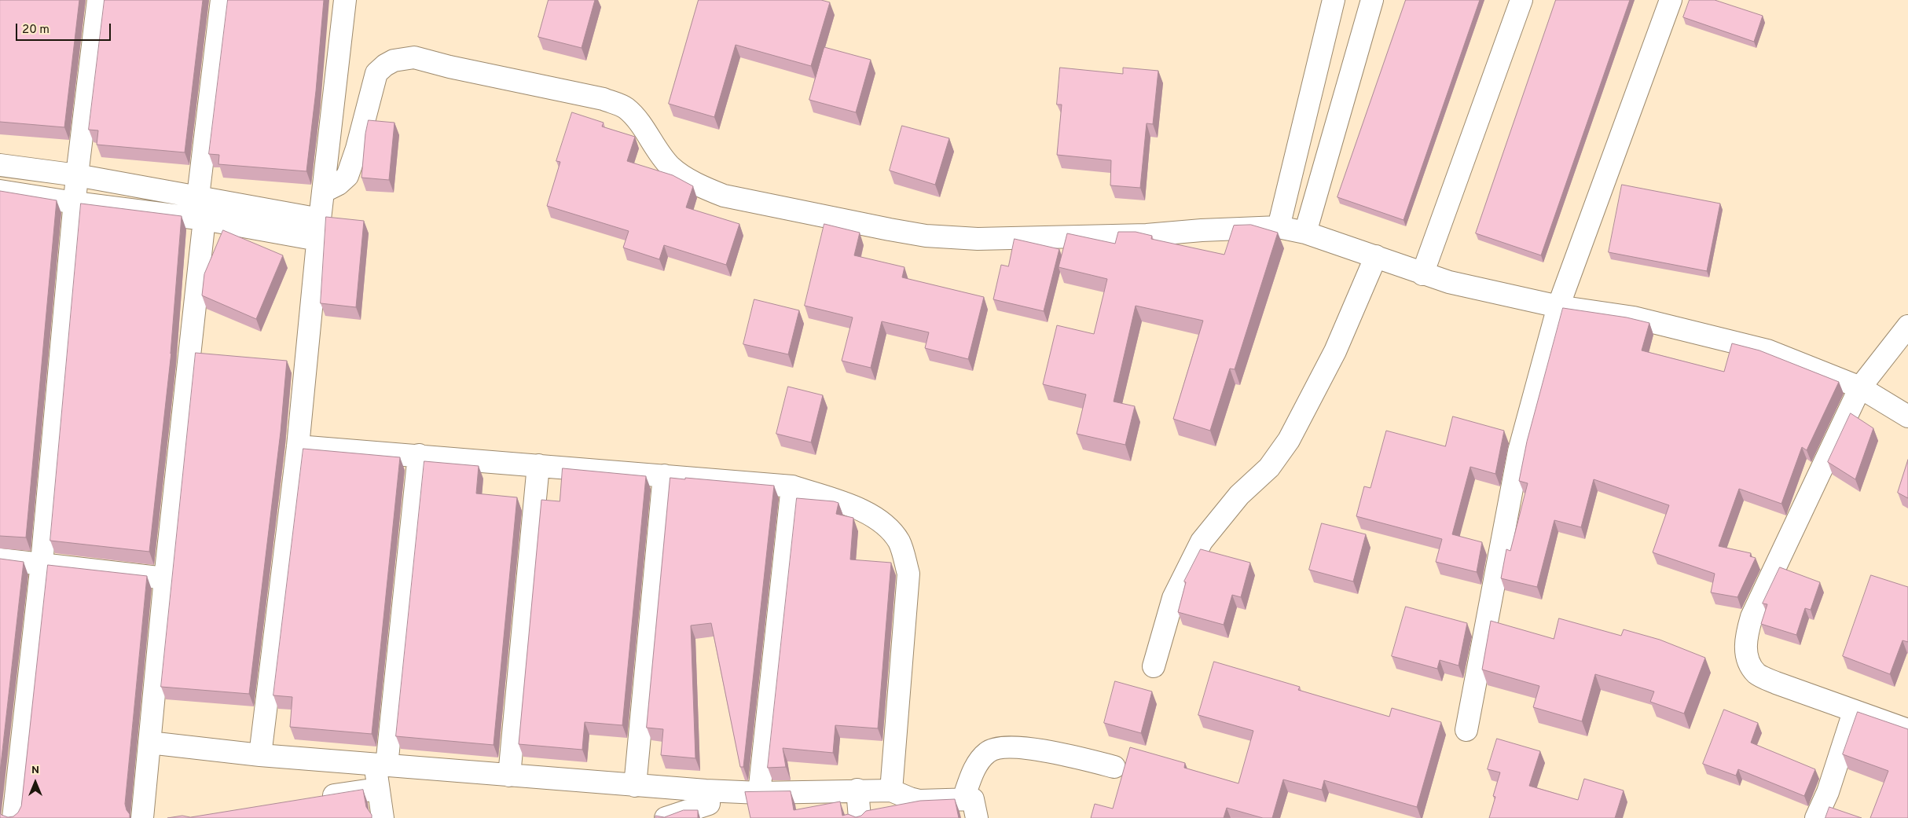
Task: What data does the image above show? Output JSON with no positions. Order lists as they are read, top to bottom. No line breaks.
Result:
{"scale_bar":"20 m","north":"top"}
